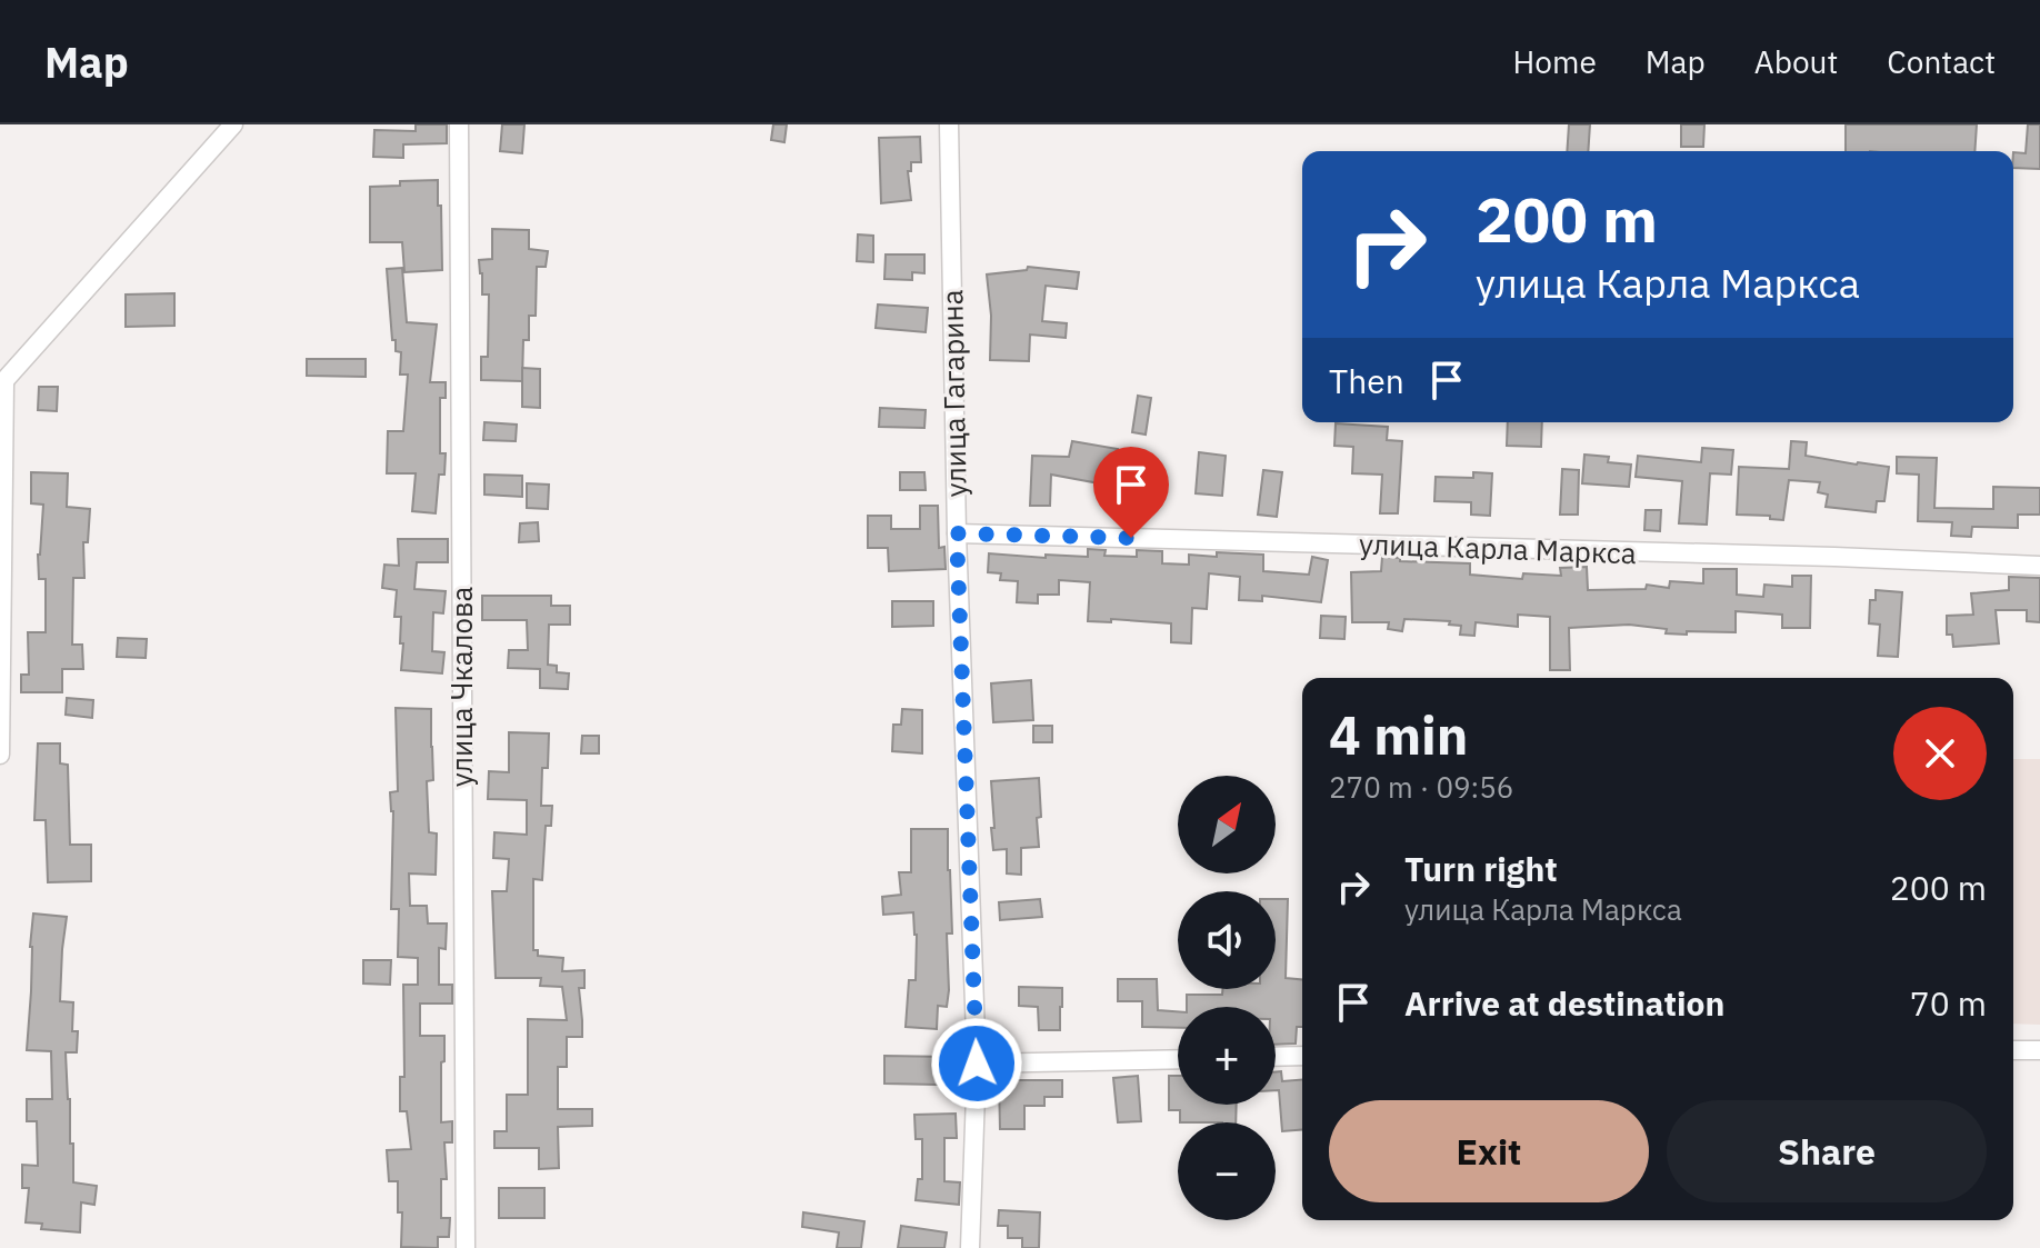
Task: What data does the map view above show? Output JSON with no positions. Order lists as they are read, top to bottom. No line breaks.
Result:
{"streets":{"street":["улица Гагарина","улица Карла Маркса","улица Чкалова"]},"crossings":[["улица Гагарина","улица Карла Маркса"]],"north":"top right","page":{"header":"Map","nav":["Home","Map","About","Contact"],"turn":["200 m","улица Карла Маркса"],"then":"Then","heading":["4 min","270 m · 09:56"],"map_buttons":["+","−"],"list":[{"name":"Turn right","note":"улица Карла Маркса","value":"200 m"},{"name":"Arrive at destination","value":"70 m"}],"buttons":["Exit","Share"]}}
